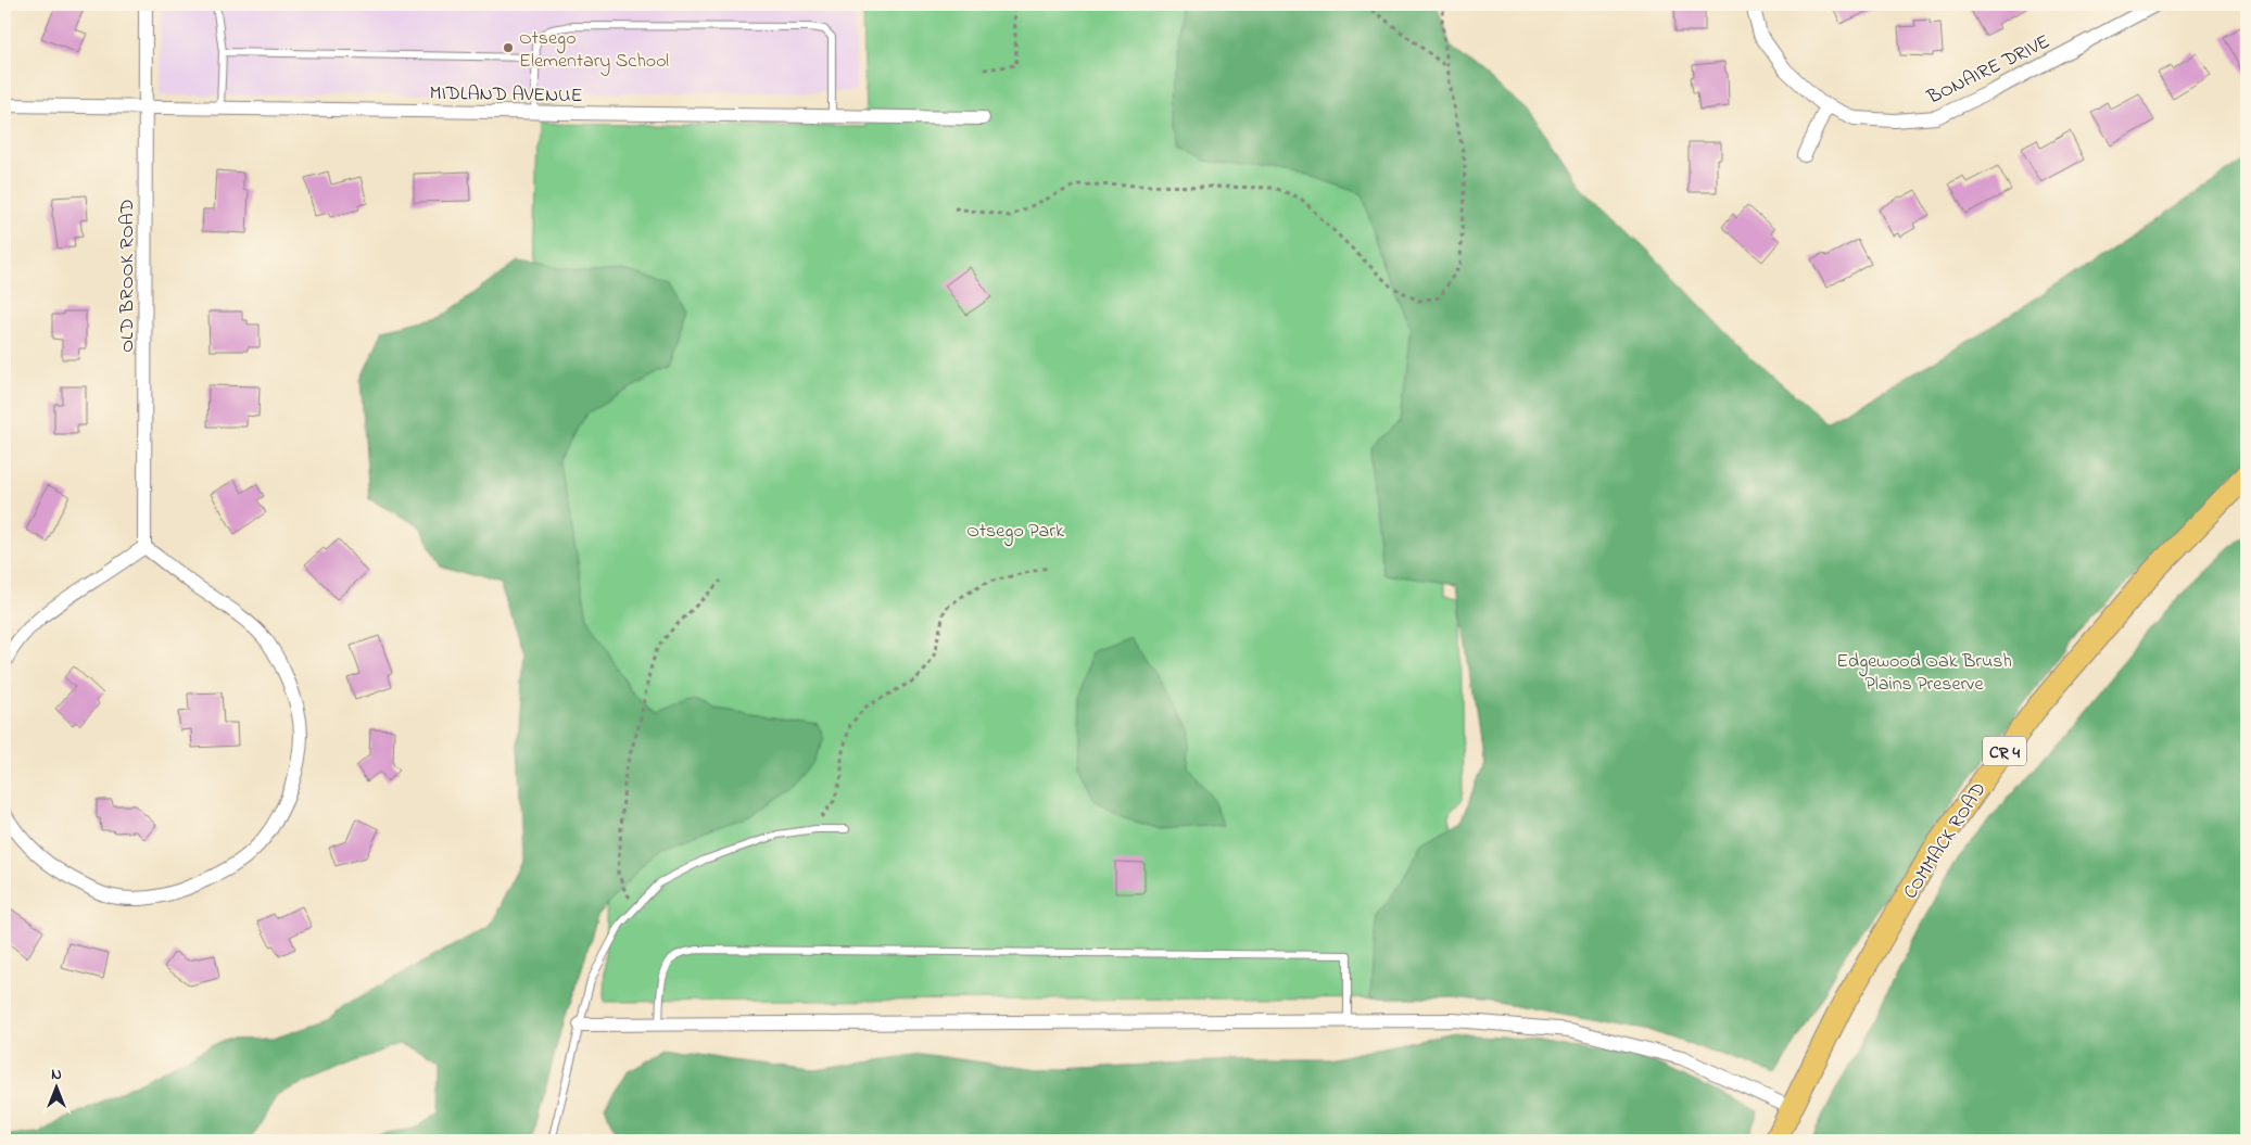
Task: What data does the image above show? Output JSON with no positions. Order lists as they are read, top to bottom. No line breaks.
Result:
{"streets":{"main road":["CR 4","COMMACK ROAD"],"street":["BONAIRE DRIVE","MIDLAND AVENUE","OLD BROOK ROAD"]},"crossings":[["MIDLAND AVENUE","OLD BROOK ROAD"]],"parks":["Otsego Park","Edgewood Oak Brush Plains Preserve"],"places":["Otsego Elementary School"],"north":"top"}
